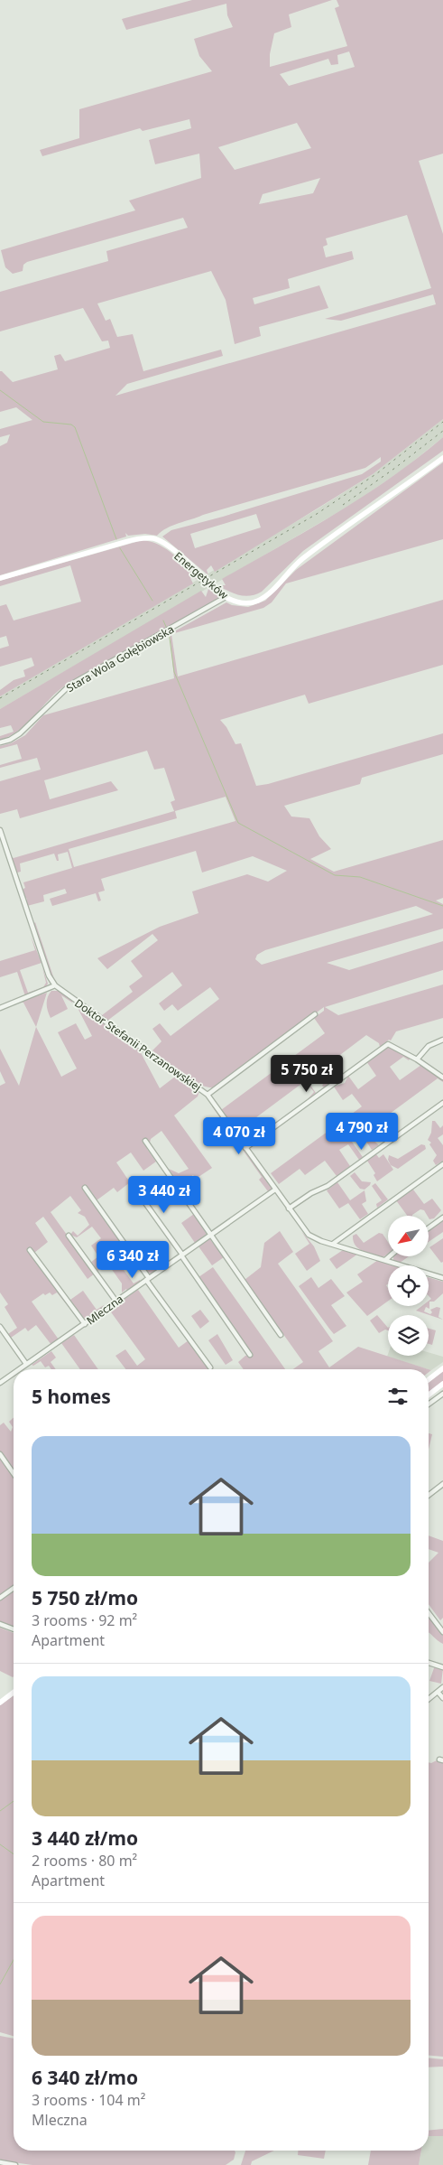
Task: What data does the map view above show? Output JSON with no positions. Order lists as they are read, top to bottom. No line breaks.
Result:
{"streets":{"main road":["Energetyków"],"street":["Stara Wola Gołębiowska","Doktor Stefanii Perzanowskiej","Mleczna"]},"crossings":[["Energetyków","Stara Wola Gołębiowska"],["Doktor Stefanii Perzanowskiej","Mleczna"]],"north":"bottom left","page":{"price":["5 750 zł","4 790 zł","4 070 zł","3 440 zł","6 340 zł"],"heading":"5 homes","list":[{"name":"5 750 zł/mo","note":"3 rooms · 92 m² · Apartment"},{"name":"3 440 zł/mo","note":"2 rooms · 80 m² · Apartment"},{"name":"6 340 zł/mo","note":"3 rooms · 104 m² · Mleczna"}]}}
